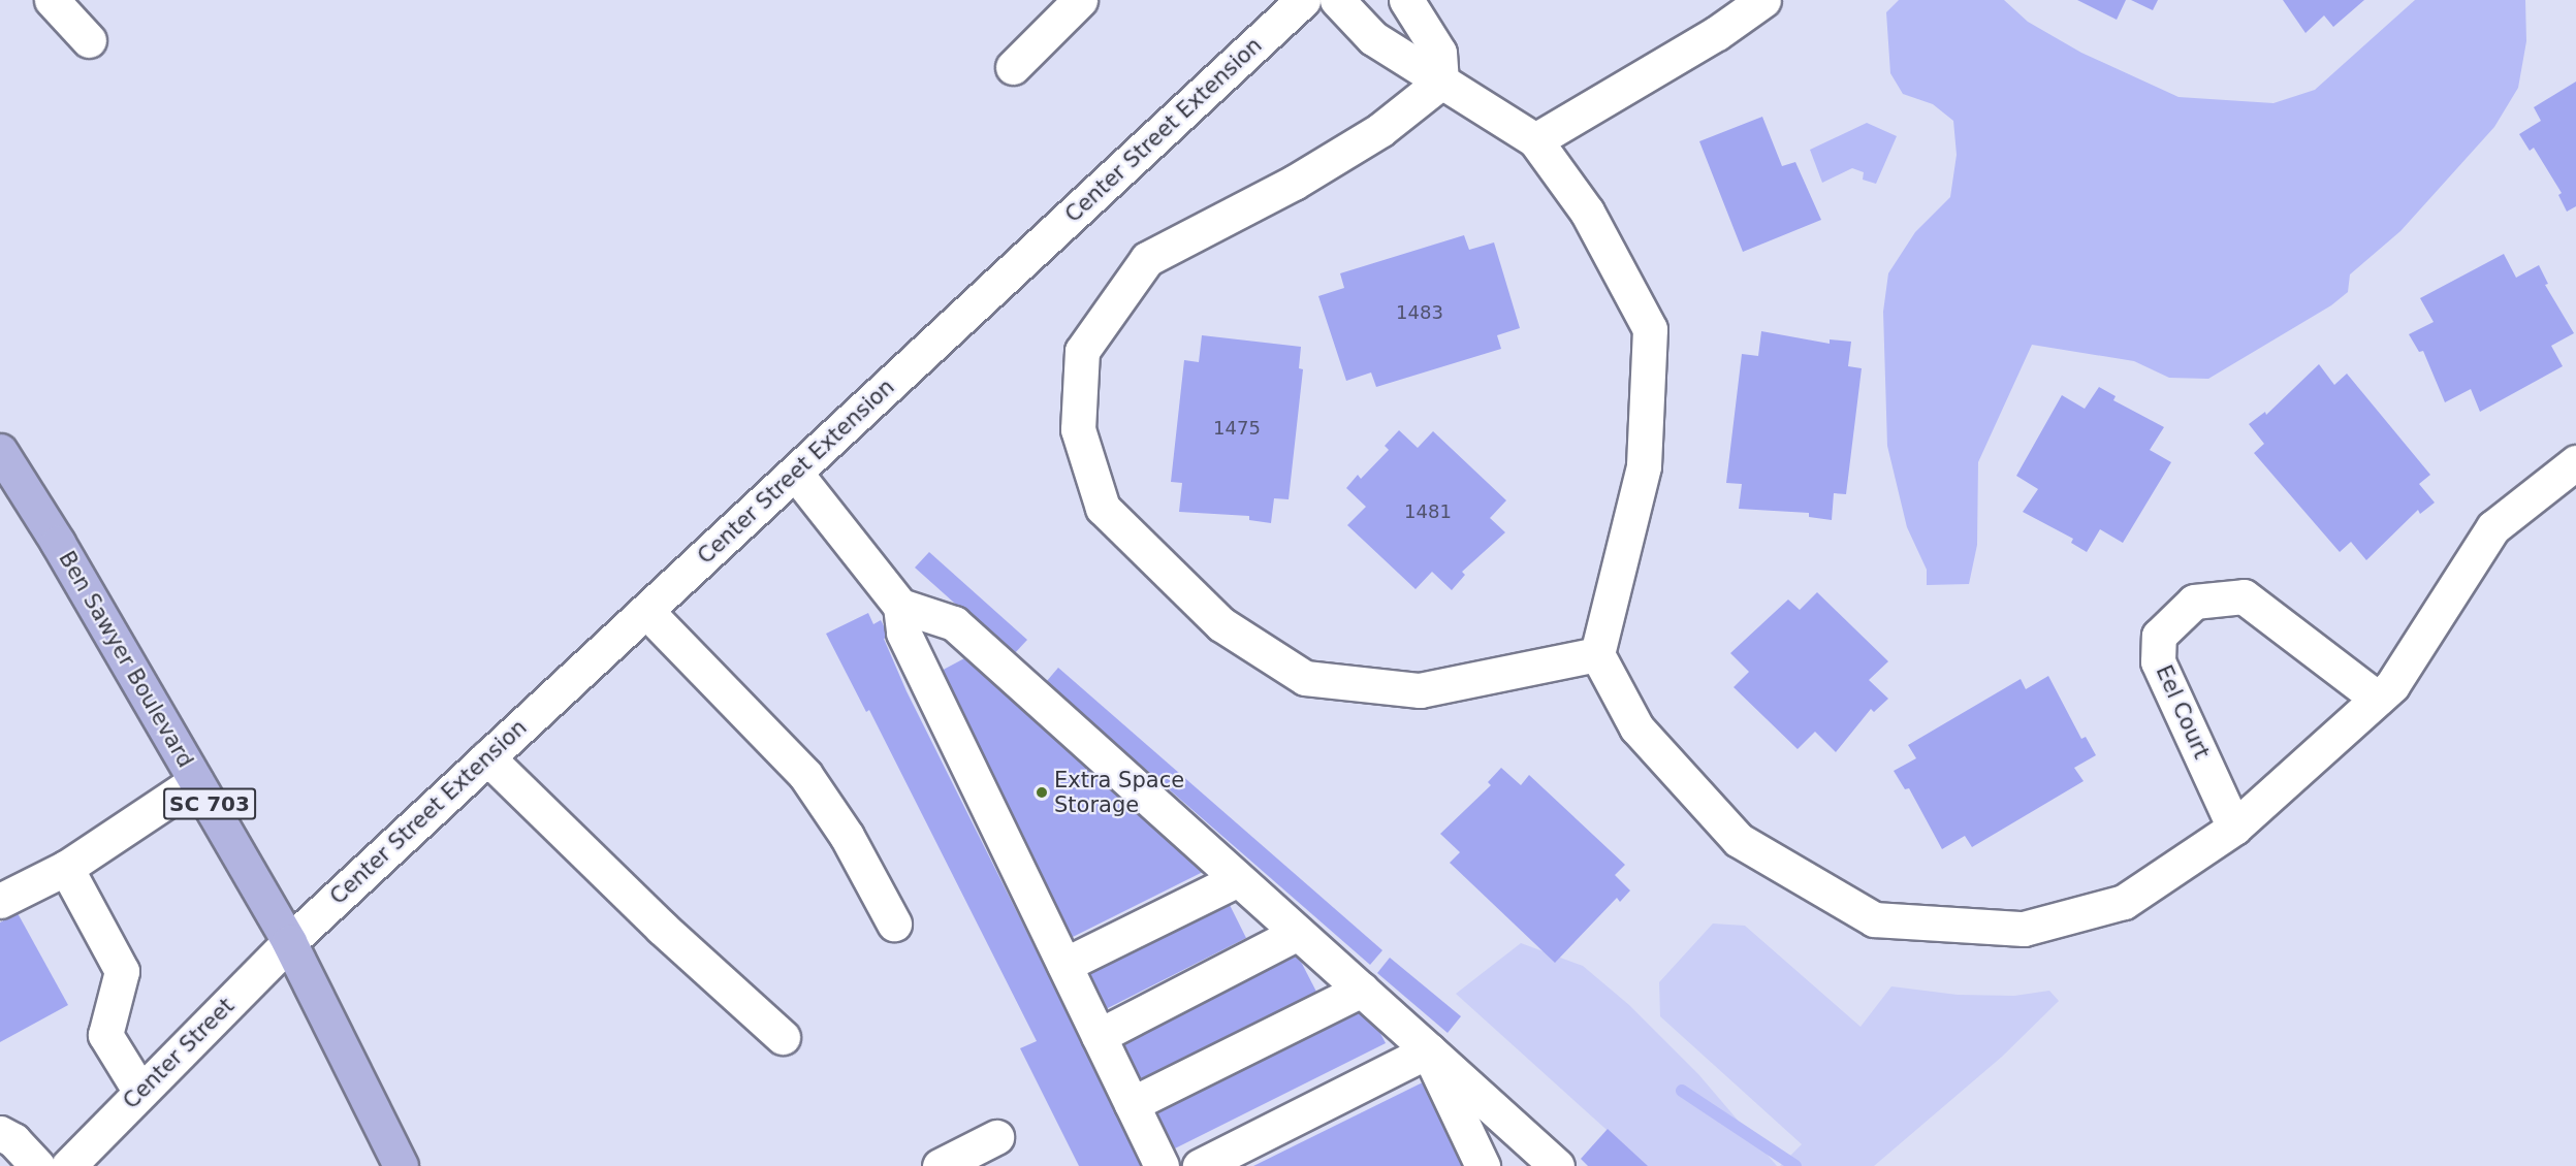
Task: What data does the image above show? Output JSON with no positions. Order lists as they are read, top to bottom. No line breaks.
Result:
{"streets":{"main road":["Ben Sawyer Boulevard","SC 703"],"street":["Center Street Extension","Eel Court","Center Street"]},"crossings":[["Center Street Extension","Ben Sawyer Boulevard"],["Center Street Extension","Center Street"],["Ben Sawyer Boulevard","Center Street"]],"places":["Extra Space Storage"],"house_numbers":["1483","1475","1481"]}
